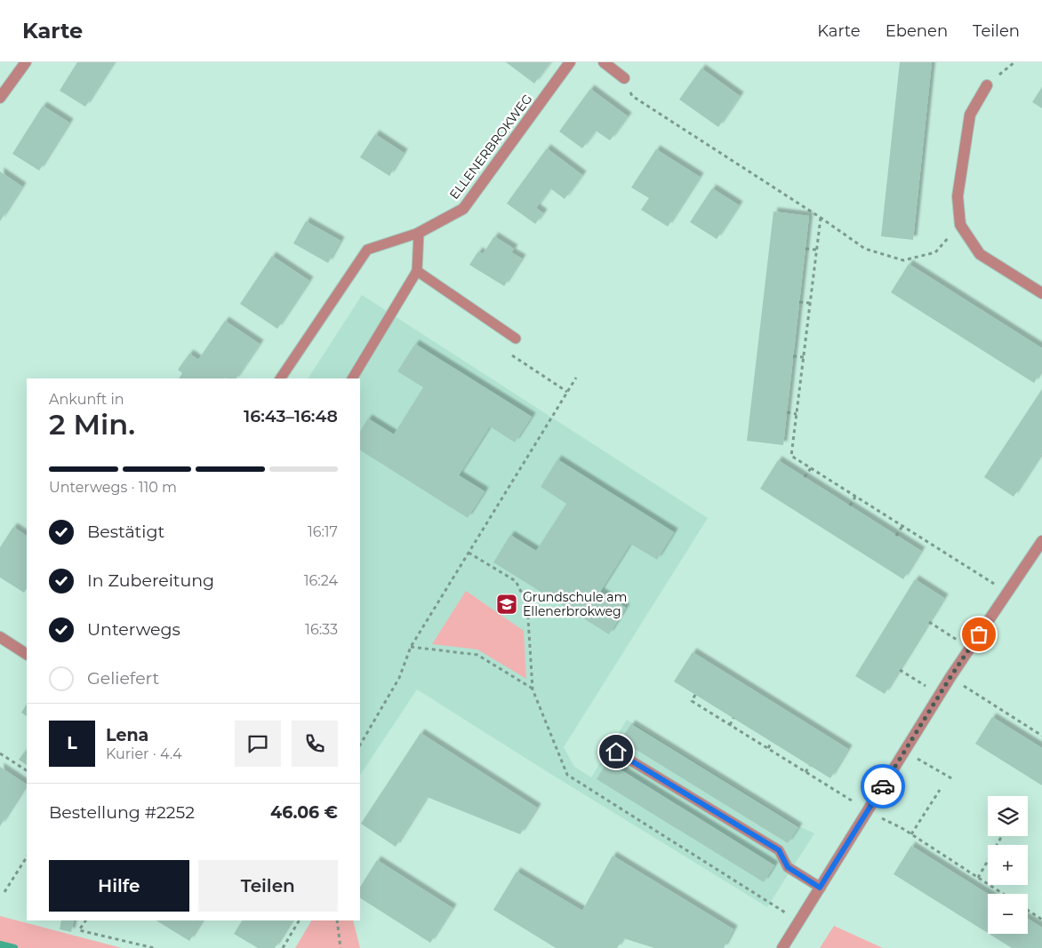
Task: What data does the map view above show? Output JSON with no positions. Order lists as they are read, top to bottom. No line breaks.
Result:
{"streets":{"street":["ELLENERBROKWEG"]},"places":{"school or university":["Grundschule am Ellenerbrokweg"]},"page":{"header":"Karte","nav":["Karte","Ebenen","Teilen"],"heading":["2 Min.","Ankunft in","16:43–16:48"],"panel":["Lena","Kurier · 4.4","Bestellung #2252","46.06 €"],"bar":"Unterwegs · 110 m","list":[["Bestätigt","16:17"],["In Zubereitung","16:24"],["Unterwegs","16:33"],"Geliefert"],"round":"L","map_buttons":["+","−"],"buttons":["Hilfe","Teilen"]}}
